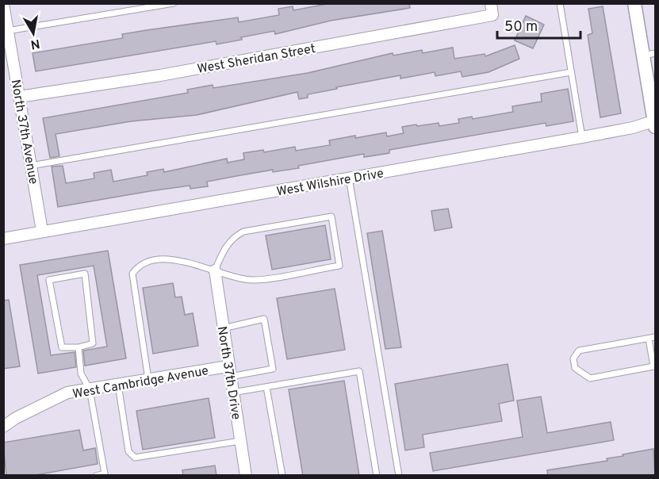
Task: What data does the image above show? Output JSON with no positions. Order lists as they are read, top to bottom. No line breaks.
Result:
{"streets":{"street":["West Sheridan Street","North 37th Avenue","West Wilshire Drive","North 37th Drive","West Cambridge Avenue"]},"crossings":[["West Sheridan Street","North 37th Avenue"],["North 37th Avenue","West Wilshire Drive"],["North 37th Drive","West Cambridge Avenue"]],"scale_bar":"50 m","north":"bottom"}
